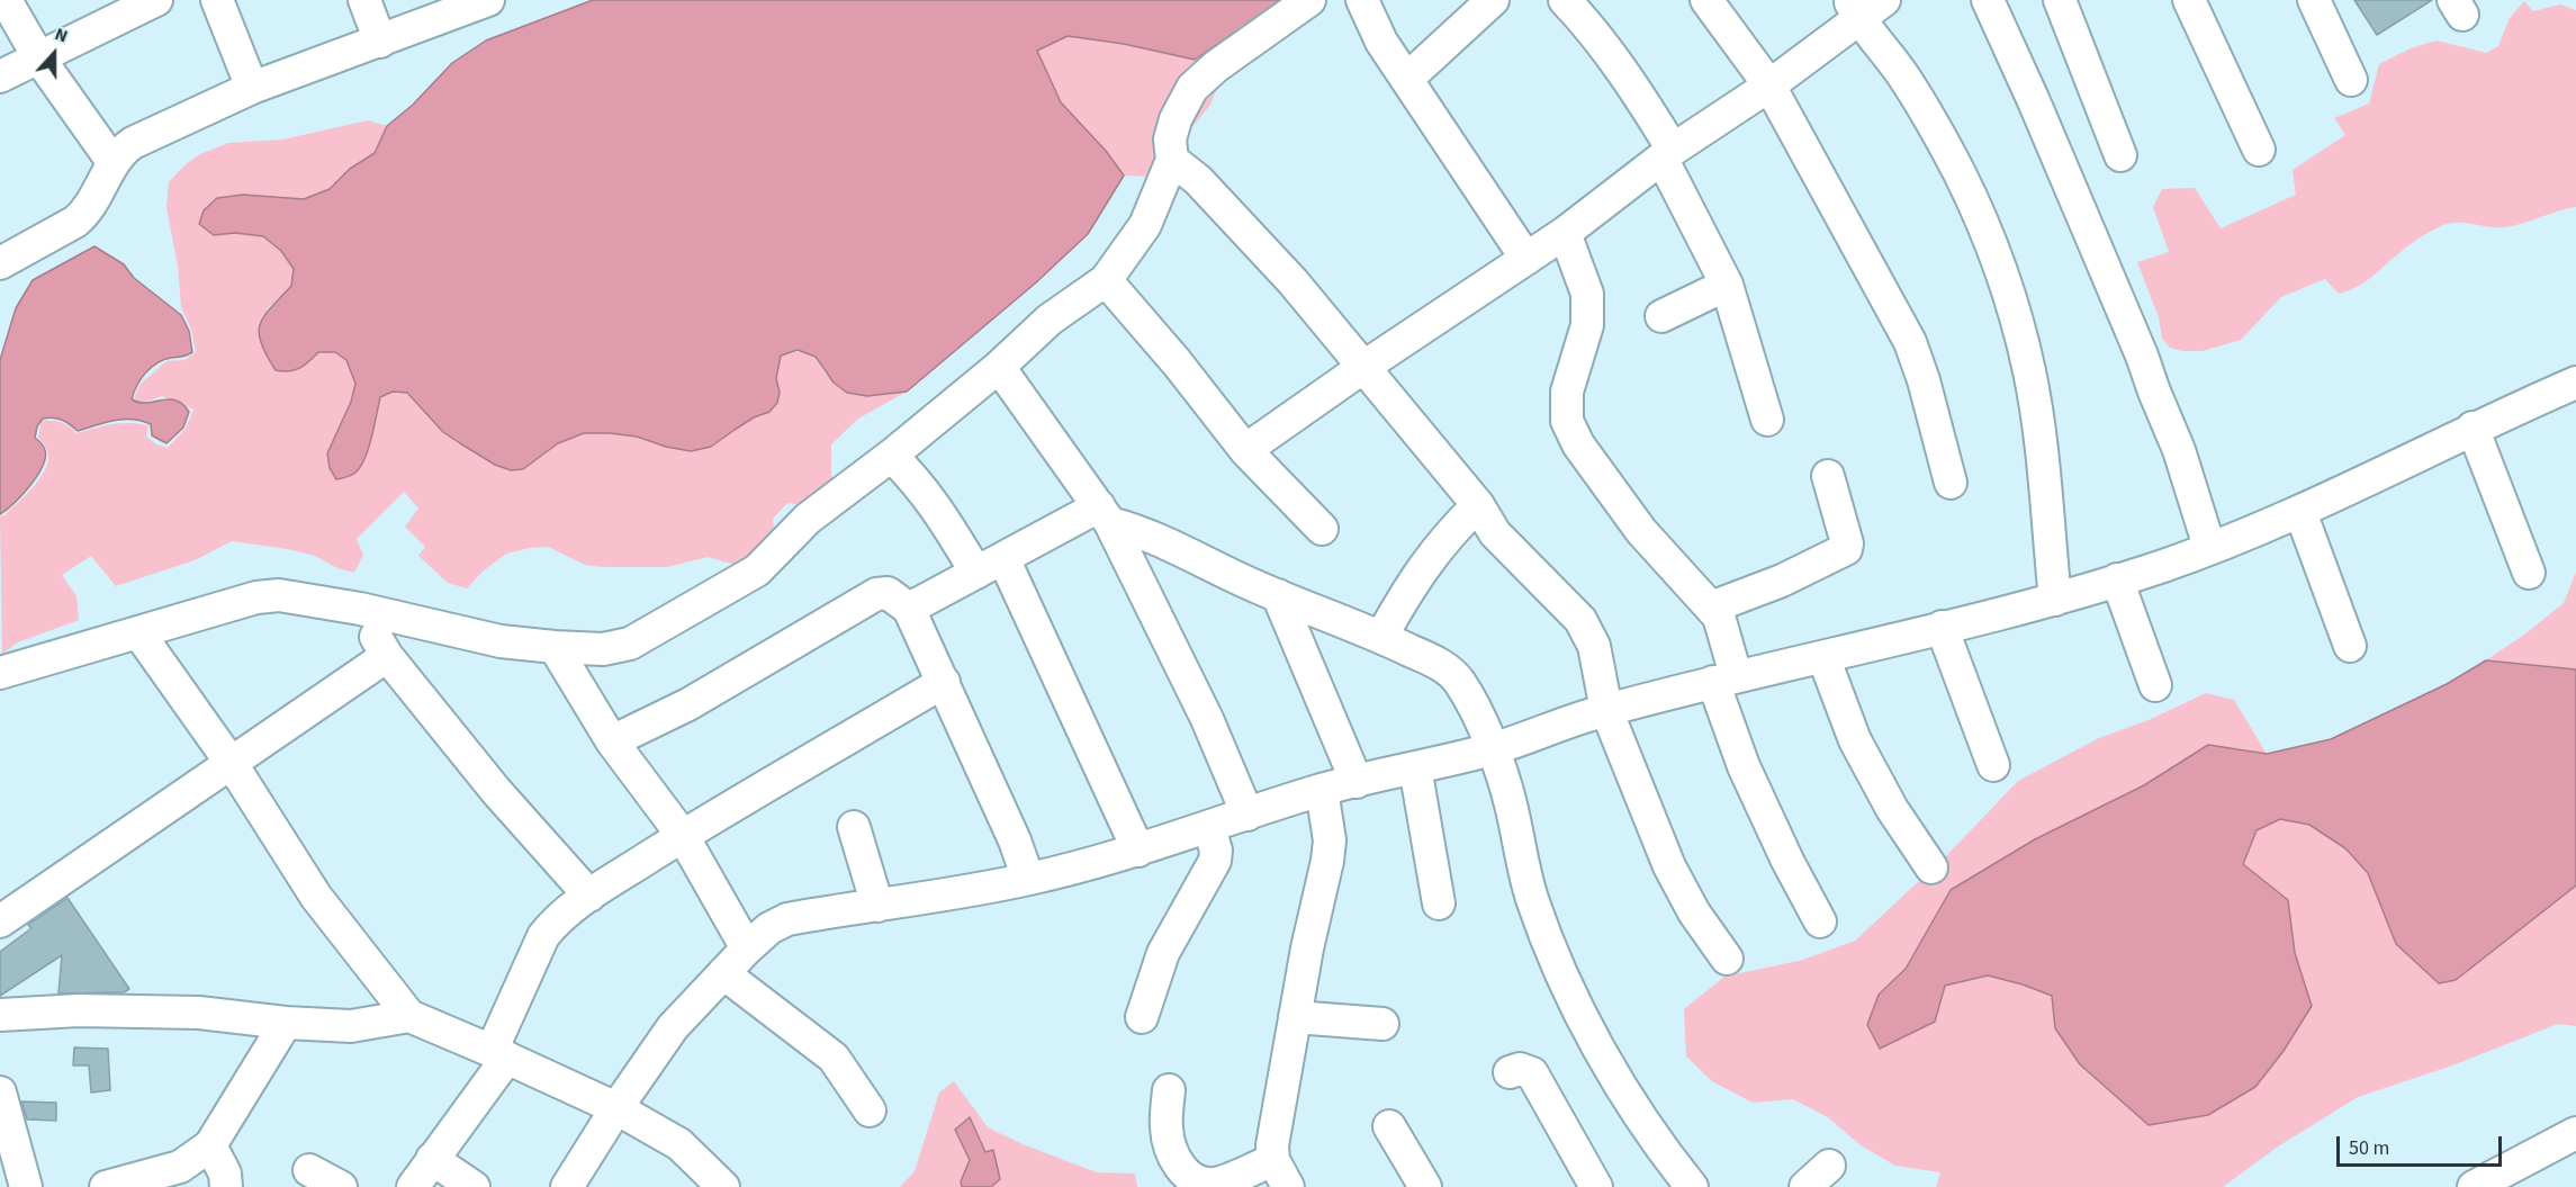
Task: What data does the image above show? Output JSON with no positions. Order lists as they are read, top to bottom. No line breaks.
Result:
{"scale_bar":"50 m","north":"top"}
